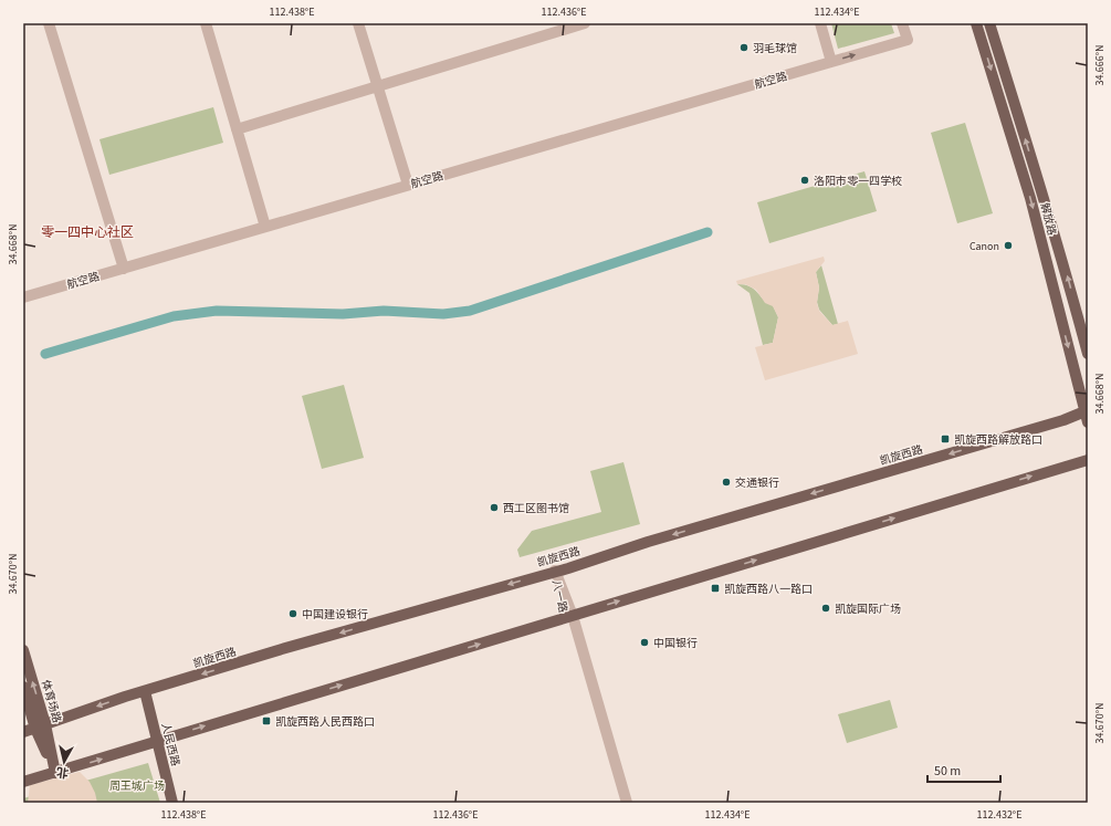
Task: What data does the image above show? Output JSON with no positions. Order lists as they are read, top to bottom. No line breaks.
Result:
{"streets":{"main road":["解放路","凯旋西路","体育场路","人民西路"],"street":["航空路","八一路"]},"crossings":[["解放路","凯旋西路"],["凯旋西路","八一路"],["凯旋西路","体育场路"],["凯旋西路","人民西路"]],"districts":["零一四中心社区"],"parks":["周王城广场"],"places":{"other":["羽毛球馆","洛阳市零一四学校","Canon","交通银行","西工区图书馆","凯旋国际广场","中国建设银行","中国银行"],"transit":["凯旋西路解放路口","凯旋西路八一路口","凯旋西路人民西路口"]},"scale_bar":"50 m","north":"bottom","coordinates":["112.438°E","112.436°E","112.434°E","34.666°N","34.668°N","34.670°N","112.432°E"]}
